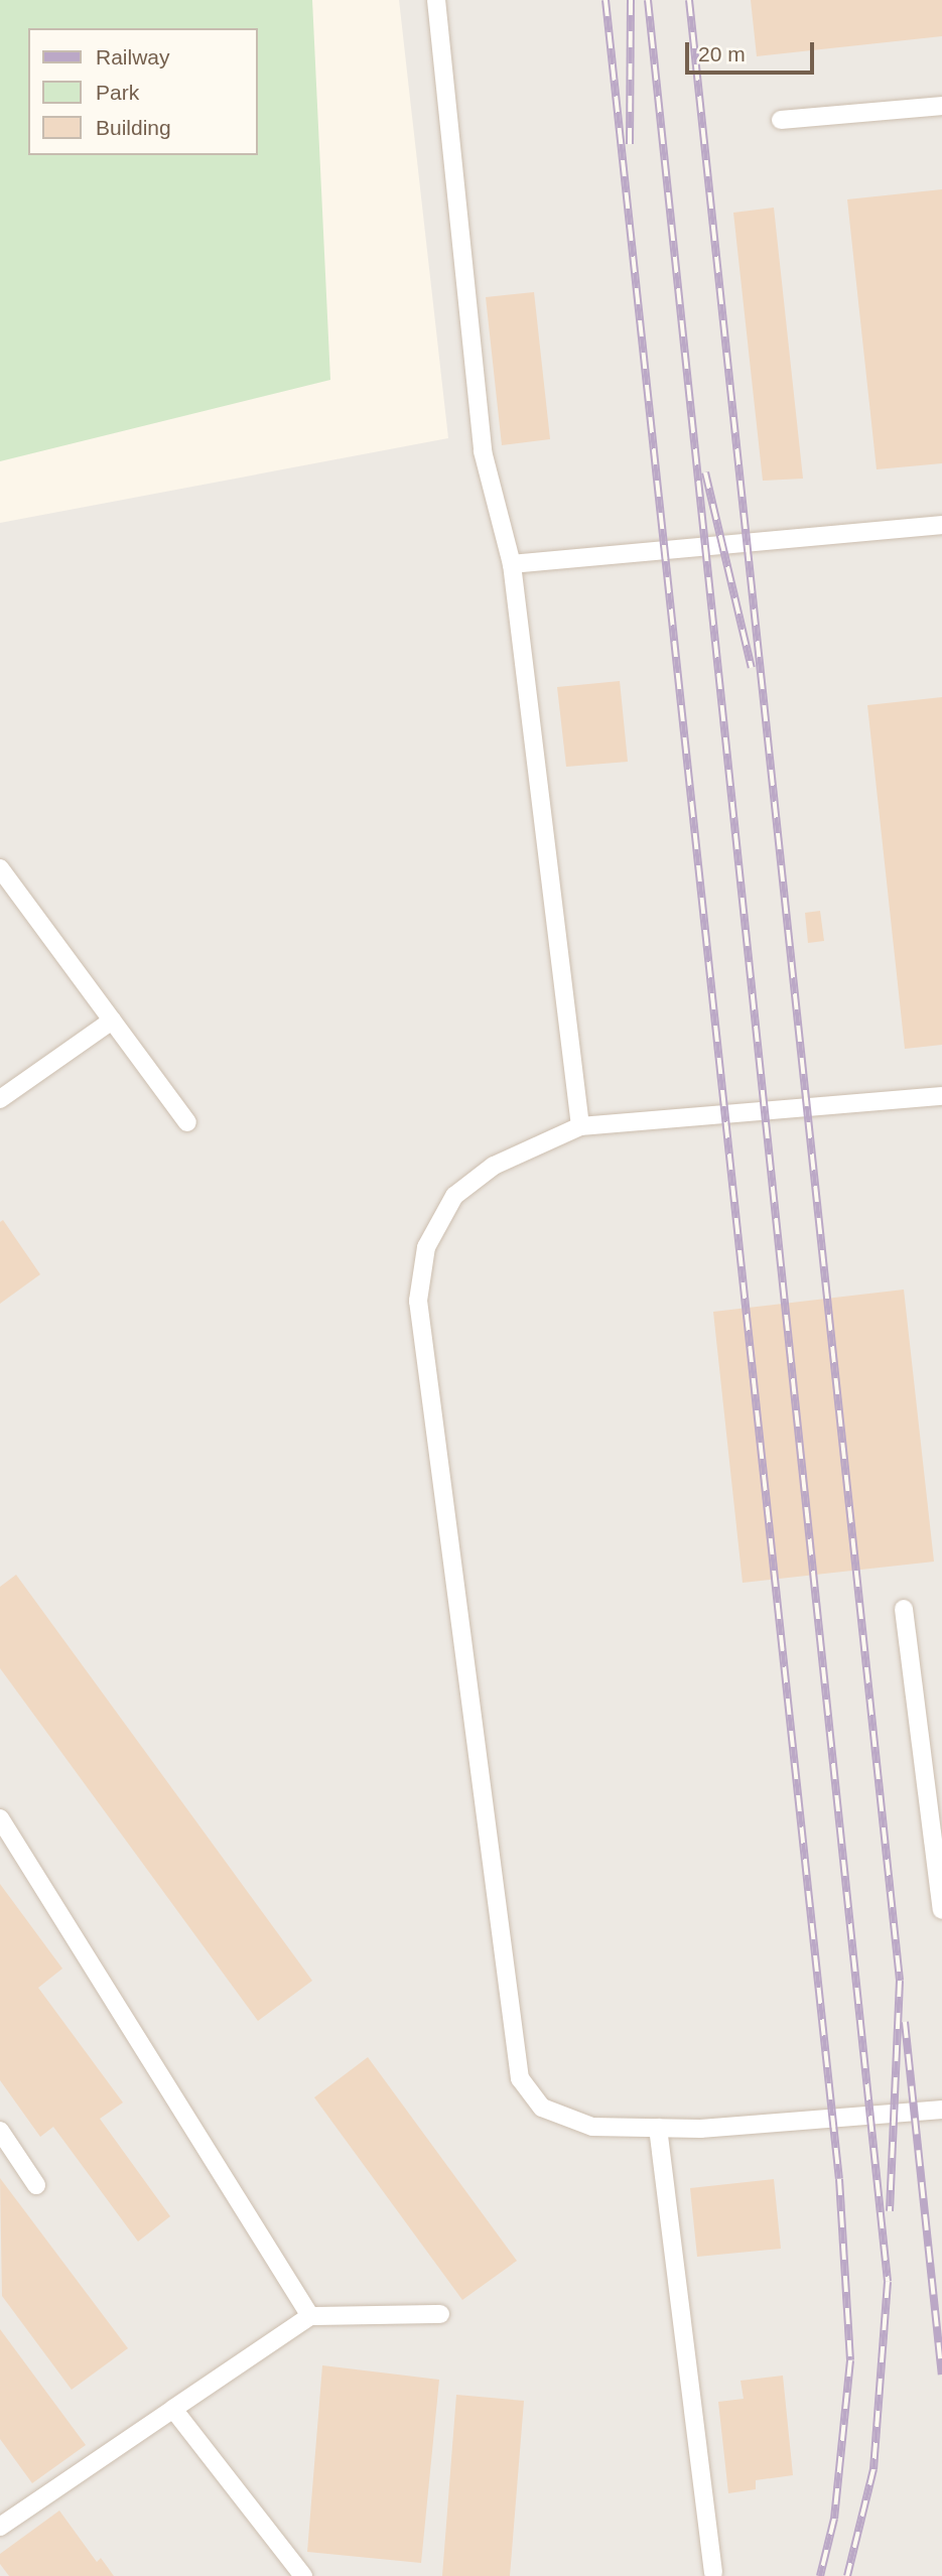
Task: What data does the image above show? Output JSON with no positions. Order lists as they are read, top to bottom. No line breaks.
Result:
{"legend":["Railway","Park","Building"],"scale_bar":"20 m"}
